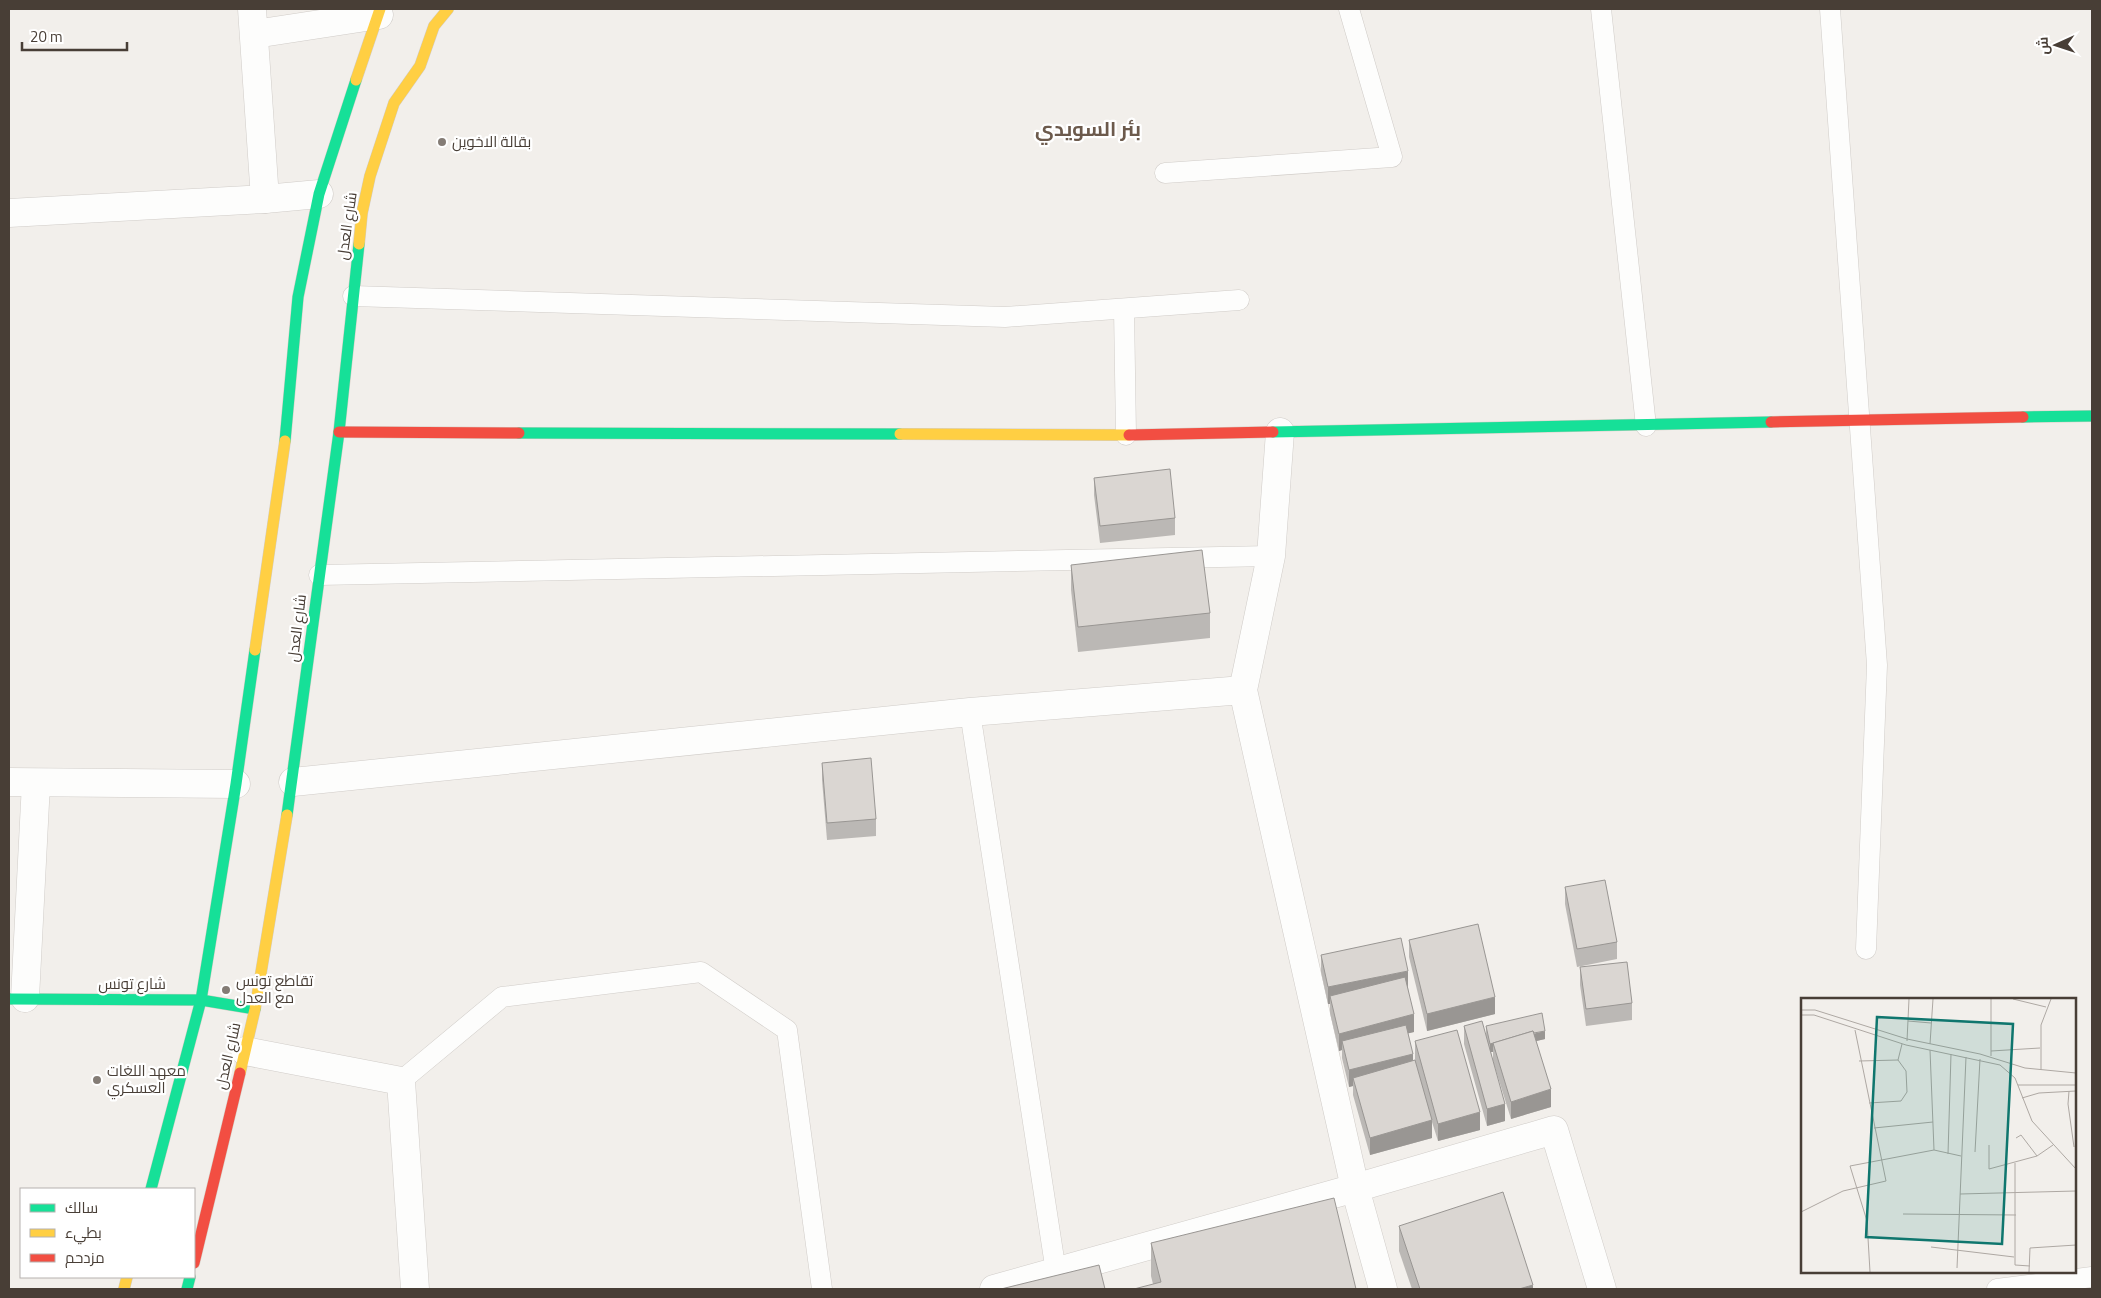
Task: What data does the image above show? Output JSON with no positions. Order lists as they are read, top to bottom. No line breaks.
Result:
{"streets":{"street":["شارع العدل","شارع تونس"]},"crossings":[["شارع العدل","شارع تونس"]],"districts":["بئر السويدي"],"places":["بقالة الاخوين","تقاطع تونس مع العدل","معهد اللغات العسكري"],"legend":["سالك","بطيء","مزدحم"],"scale_bar":"20 m","north":"left"}
